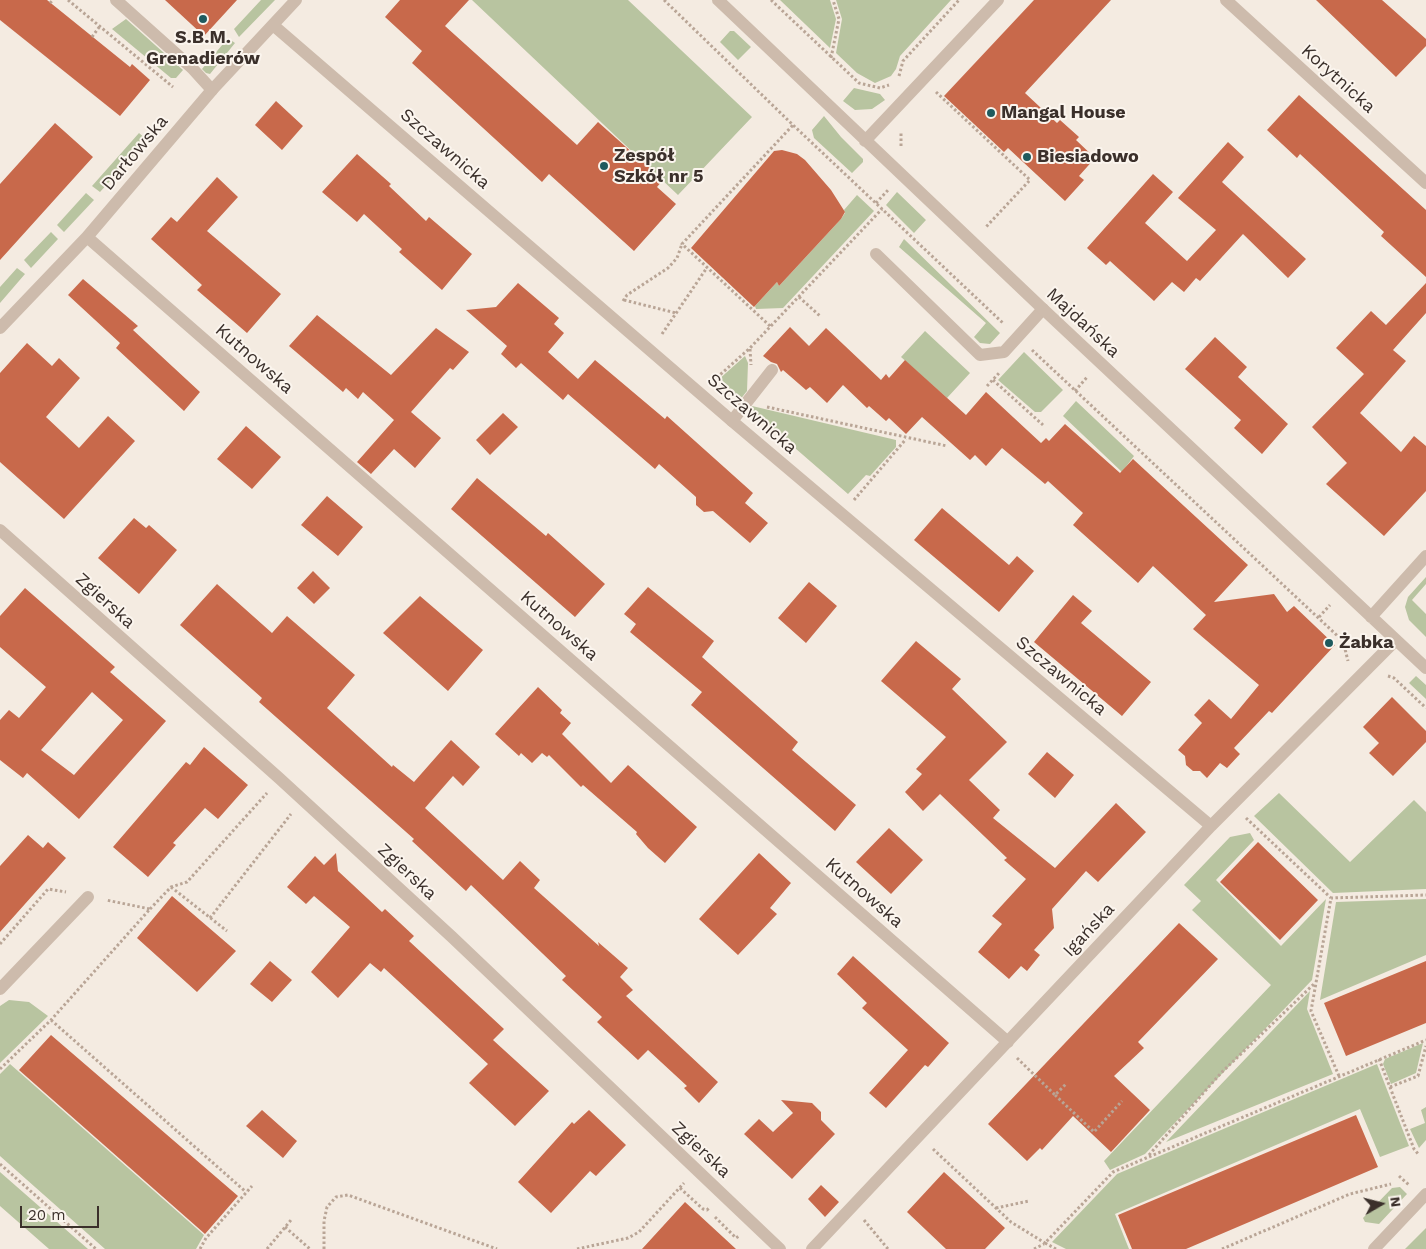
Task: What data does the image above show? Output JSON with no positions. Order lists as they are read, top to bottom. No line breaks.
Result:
{"streets":{"street":["Korytnicka","Szczawnicka","Darłowska","Majdańska","Kutnowska","Zgierska","Igańska"]},"crossings":[["Szczawnicka","Darłowska"],["Szczawnicka","Igańska"],["Darłowska","Kutnowska"],["Majdańska","Igańska"],["Kutnowska","Igańska"]],"places":["S.B.M. Grenadierów","Mangal House","Biesiadowo","Zespół Szkół nr 5","Żabka"],"scale_bar":"20 m","north":"right"}
